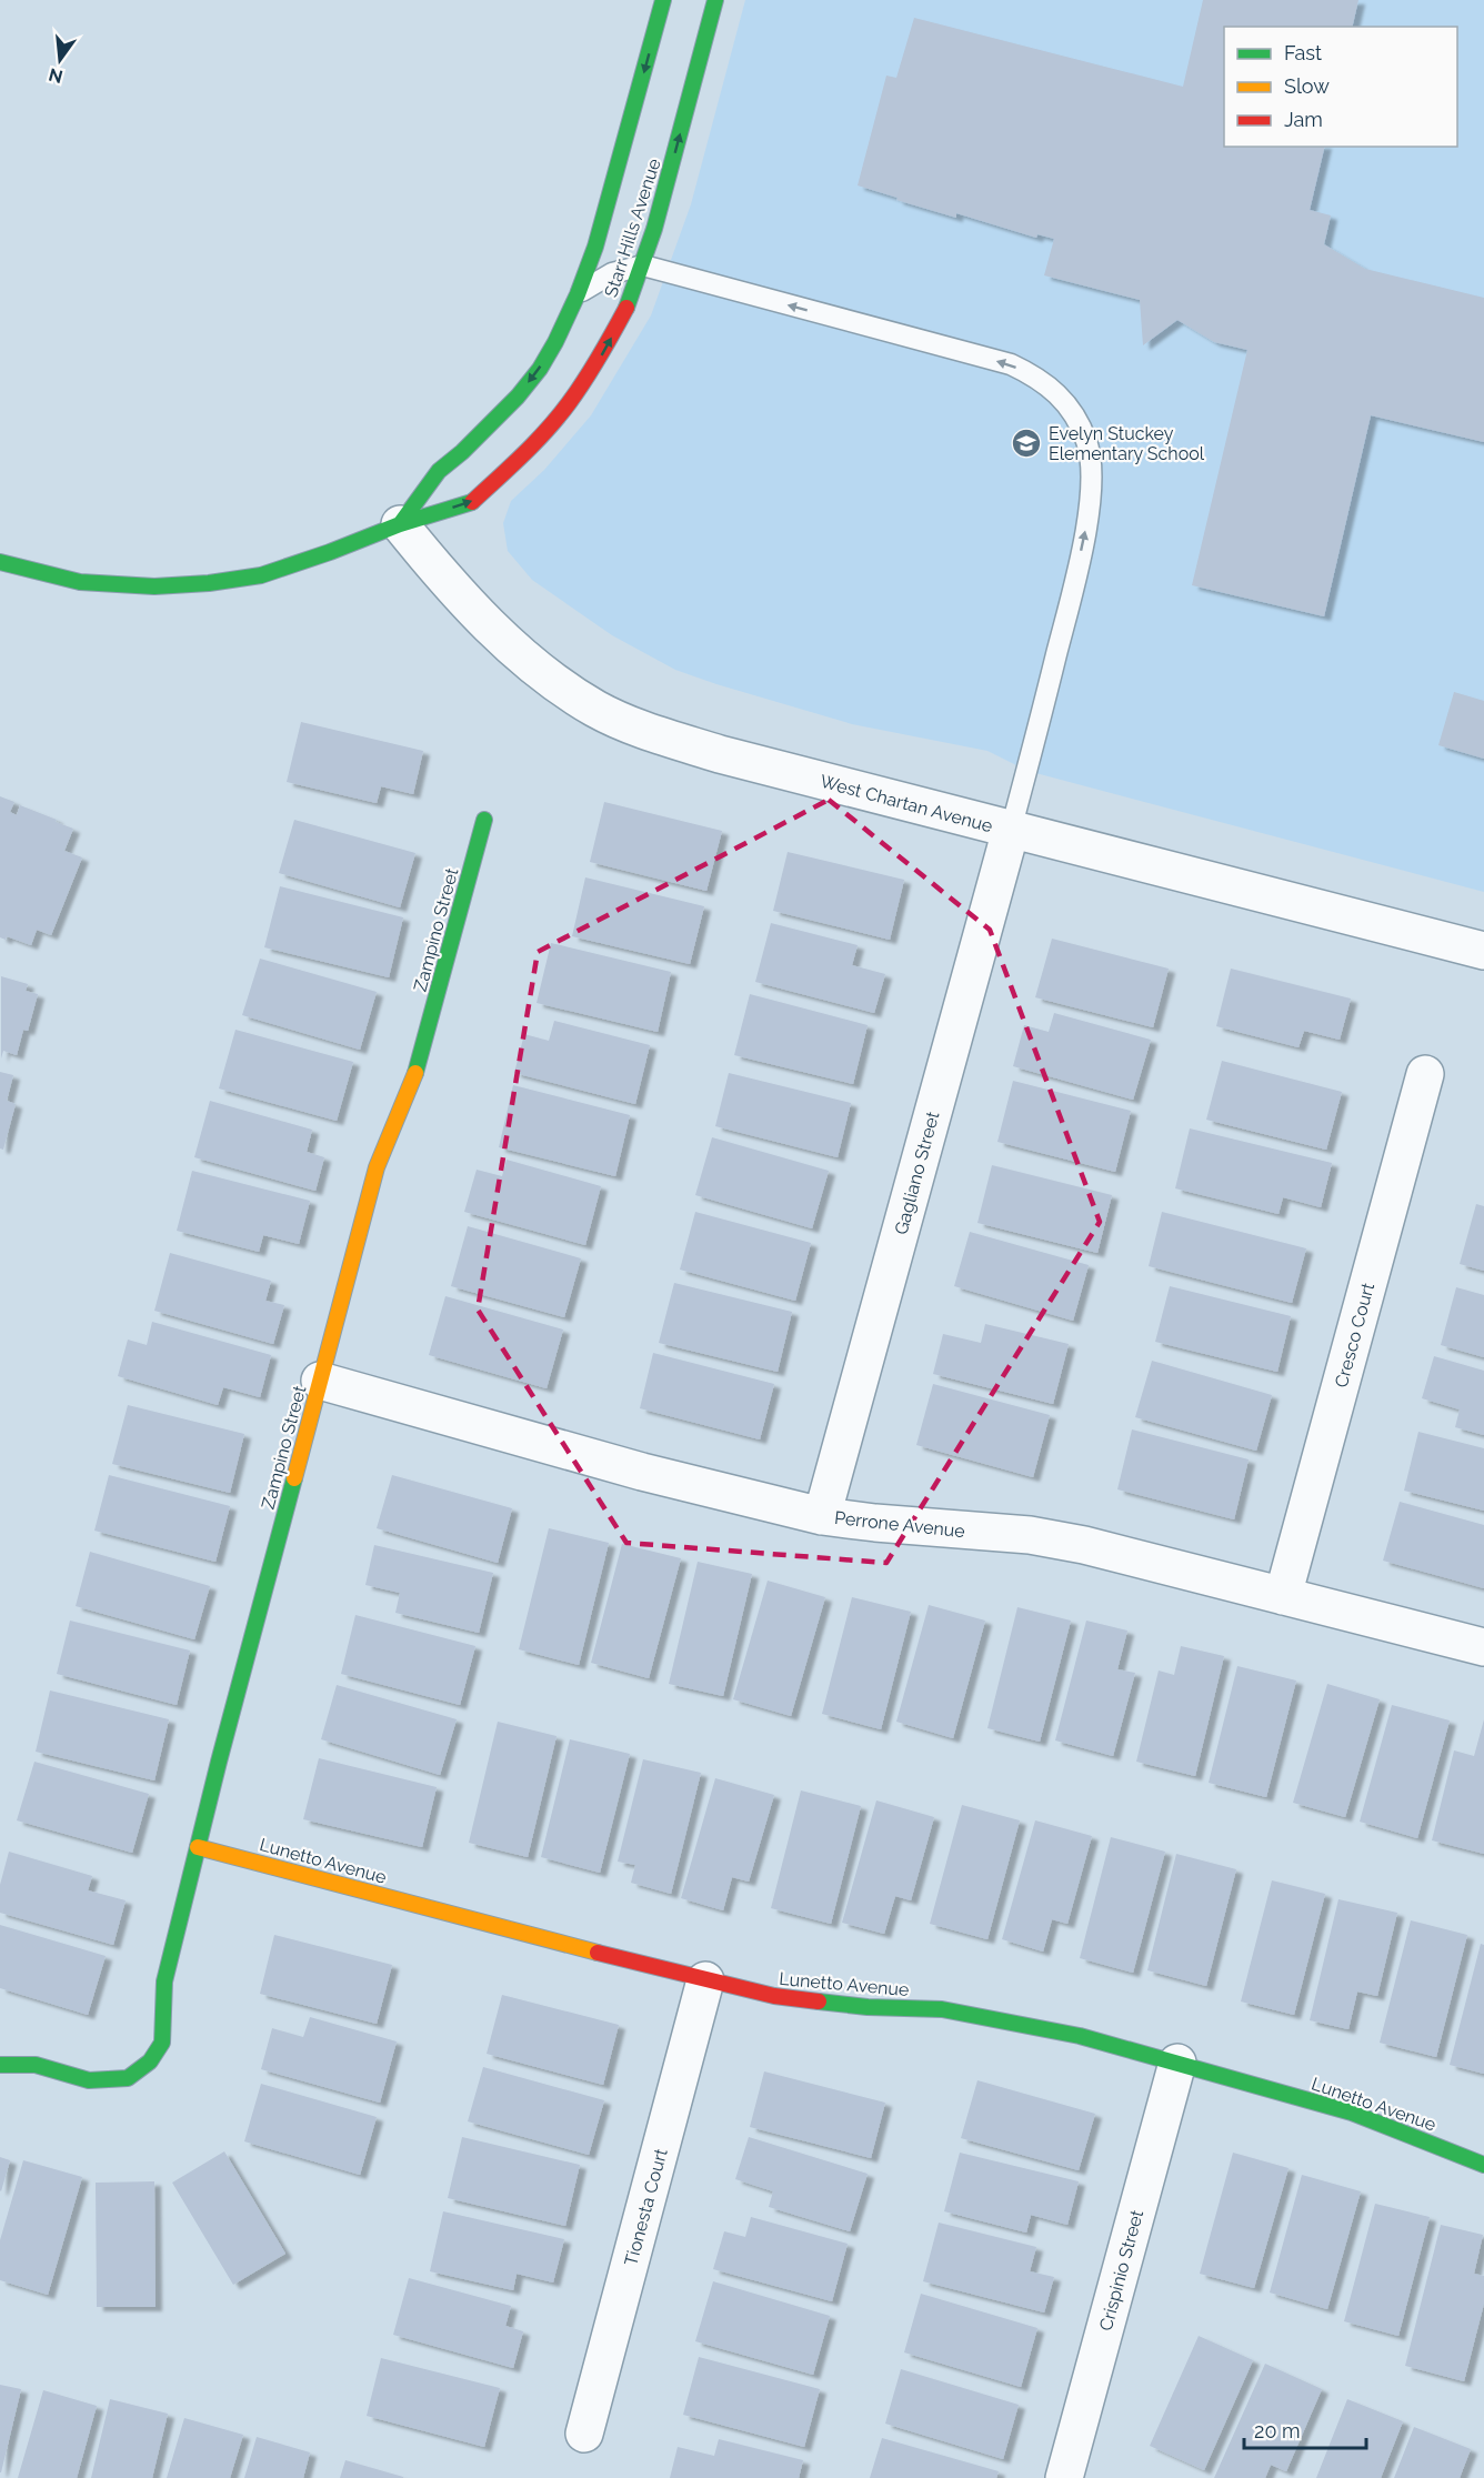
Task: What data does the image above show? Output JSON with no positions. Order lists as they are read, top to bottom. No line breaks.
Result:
{"streets":{"street":["Starr Hills Avenue","West Chartan Avenue","Zampino Street","Gagliano Street","Cresco Court","Perrone Avenue","Lunetto Avenue","Tionesta Court","Crispinio Street"]},"crossings":[["Starr Hills Avenue","West Chartan Avenue"],["West Chartan Avenue","Gagliano Street"],["Zampino Street","Perrone Avenue"],["Zampino Street","Lunetto Avenue"],["Gagliano Street","Perrone Avenue"],["Cresco Court","Perrone Avenue"],["Lunetto Avenue","Tionesta Court"],["Lunetto Avenue","Crispinio Street"]],"places":{"school or university":["Evelyn Stuckey Elementary School"]},"legend":["Fast","Slow","Jam"],"scale_bar":"20 m","north":"bottom"}
